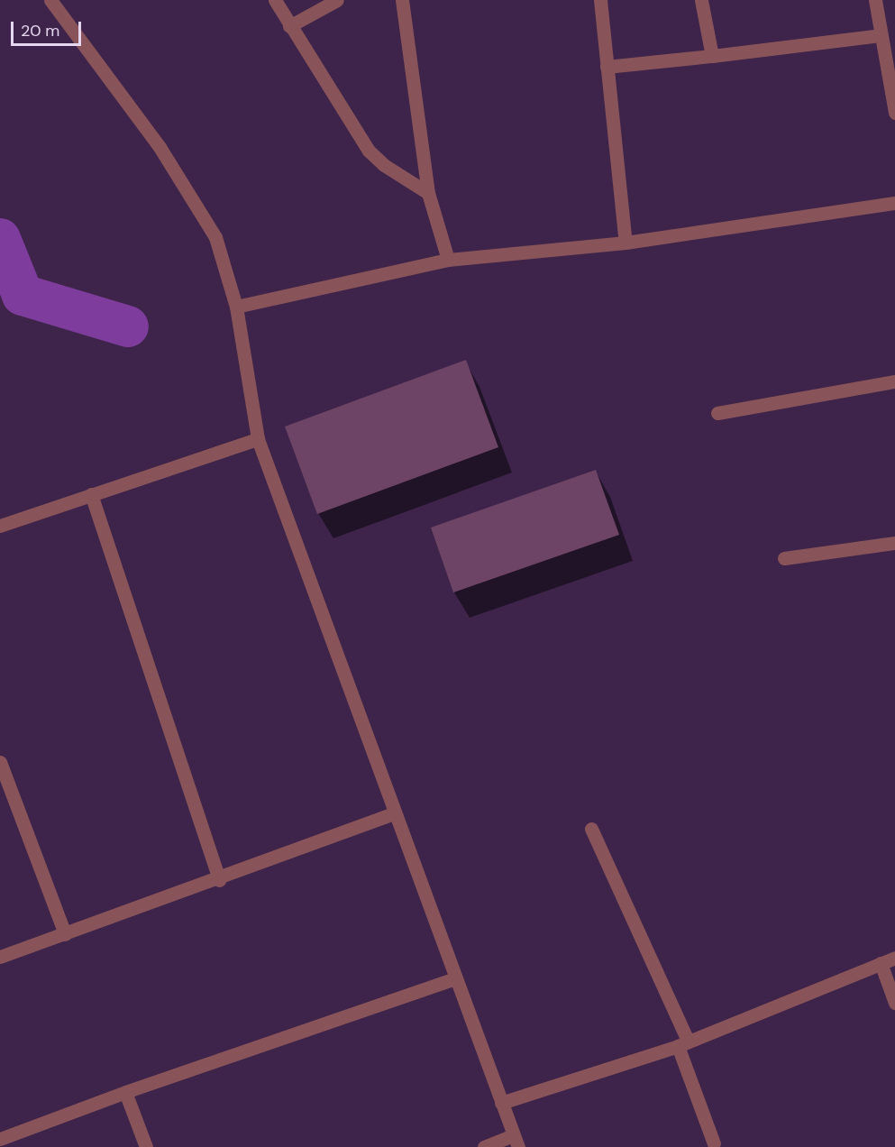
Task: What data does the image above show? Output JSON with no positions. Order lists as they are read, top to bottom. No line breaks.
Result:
{"scale_bar":"20 m"}
